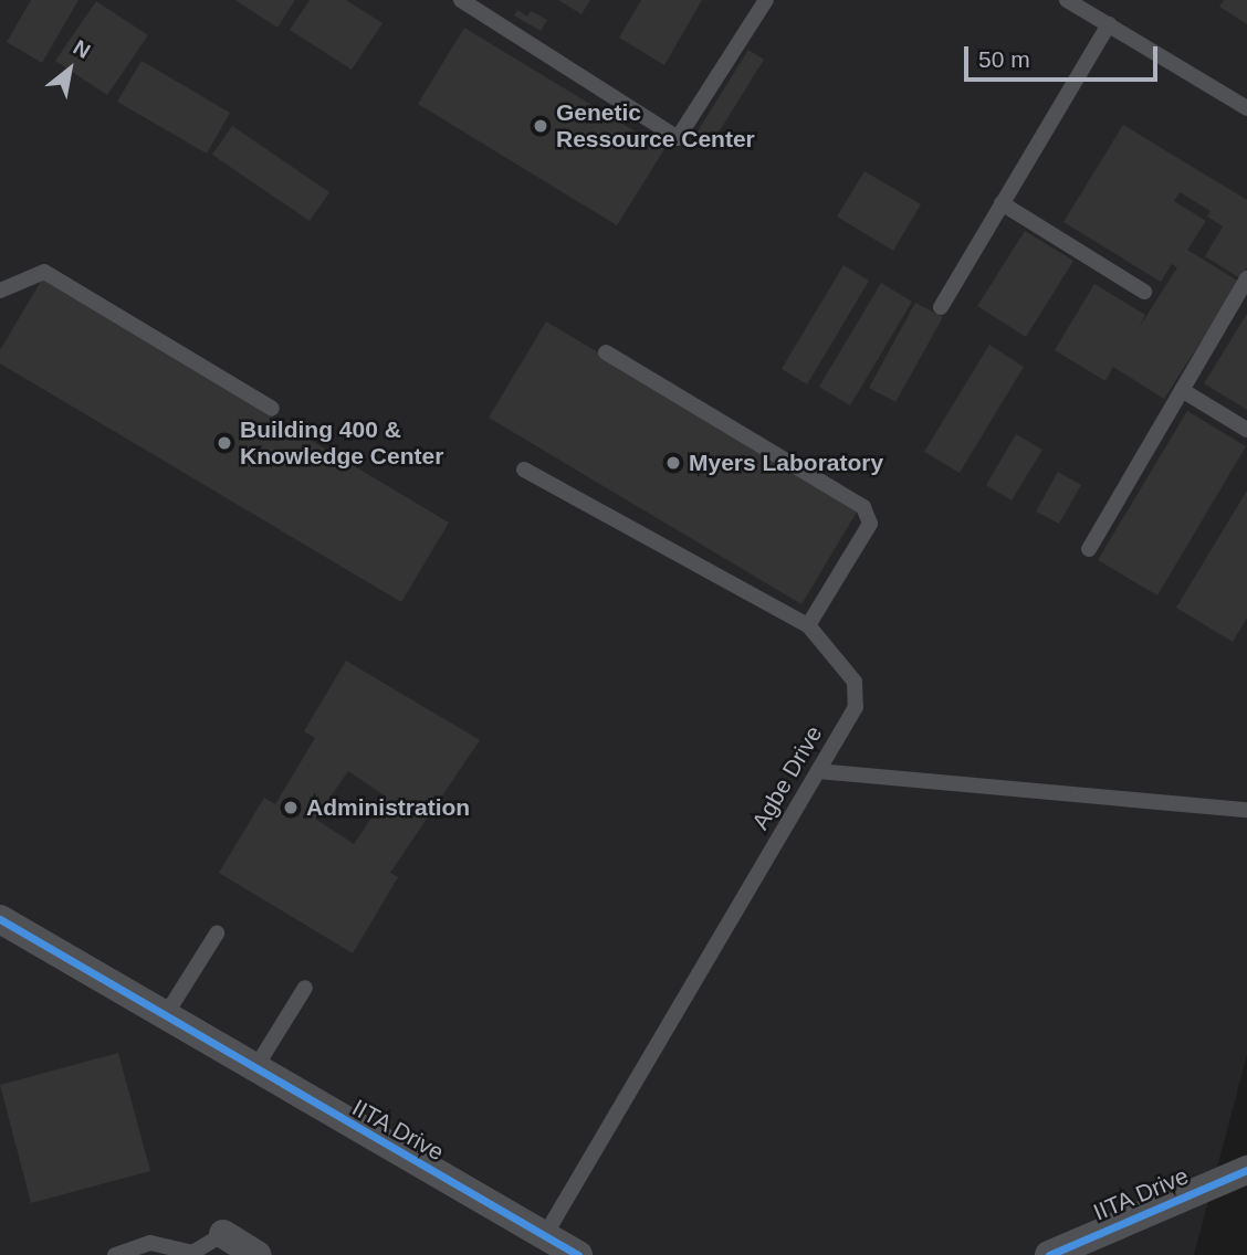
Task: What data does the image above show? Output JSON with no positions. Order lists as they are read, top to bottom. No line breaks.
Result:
{"streets":{"street":["IITA Drive"],"lane":["Agbe Drive"]},"crossings":[["Agbe Drive","IITA Drive"]],"places":["Genetic Ressource Center","Building 400 & Knowledge Center","Myers Laboratory","Administration"],"scale_bar":"50 m","north":"top right"}
